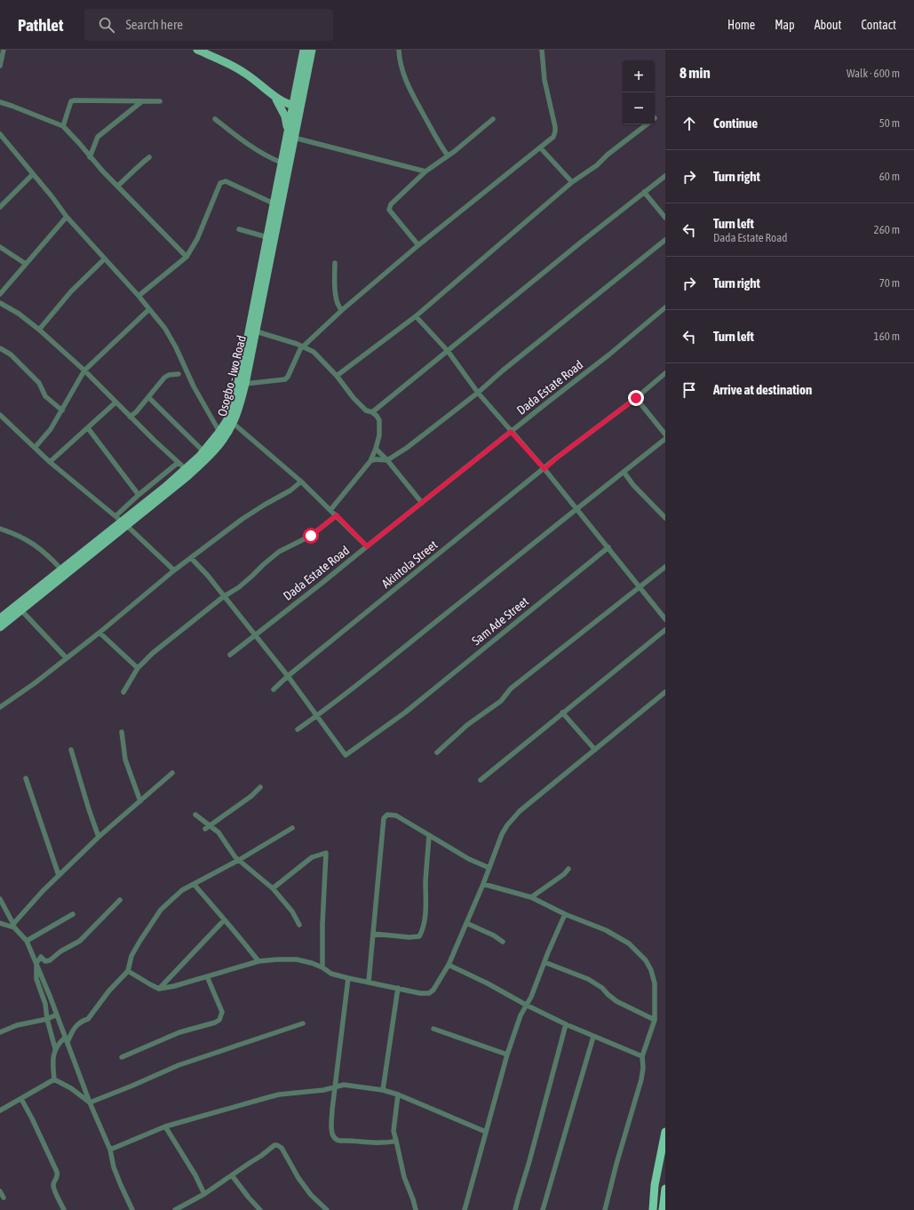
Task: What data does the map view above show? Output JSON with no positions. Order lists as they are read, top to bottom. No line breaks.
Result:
{"streets":{"main road":["Osogbo - Iwo Road"],"street":["Dada Estate Road","Akintola Street","Sam Ade Street"]},"page":{"header":"Pathlet","search":"Search here","nav":["Home","Map","About","Contact"],"heading":["8 min","Walk · 600 m"],"map_buttons":["+","−"],"list":[["Continue","50 m"],["Turn right","60 m"],["Turn left","Dada Estate Road","260 m"],["Turn right","70 m"],["Turn left","160 m"],"Arrive at destination"]}}
